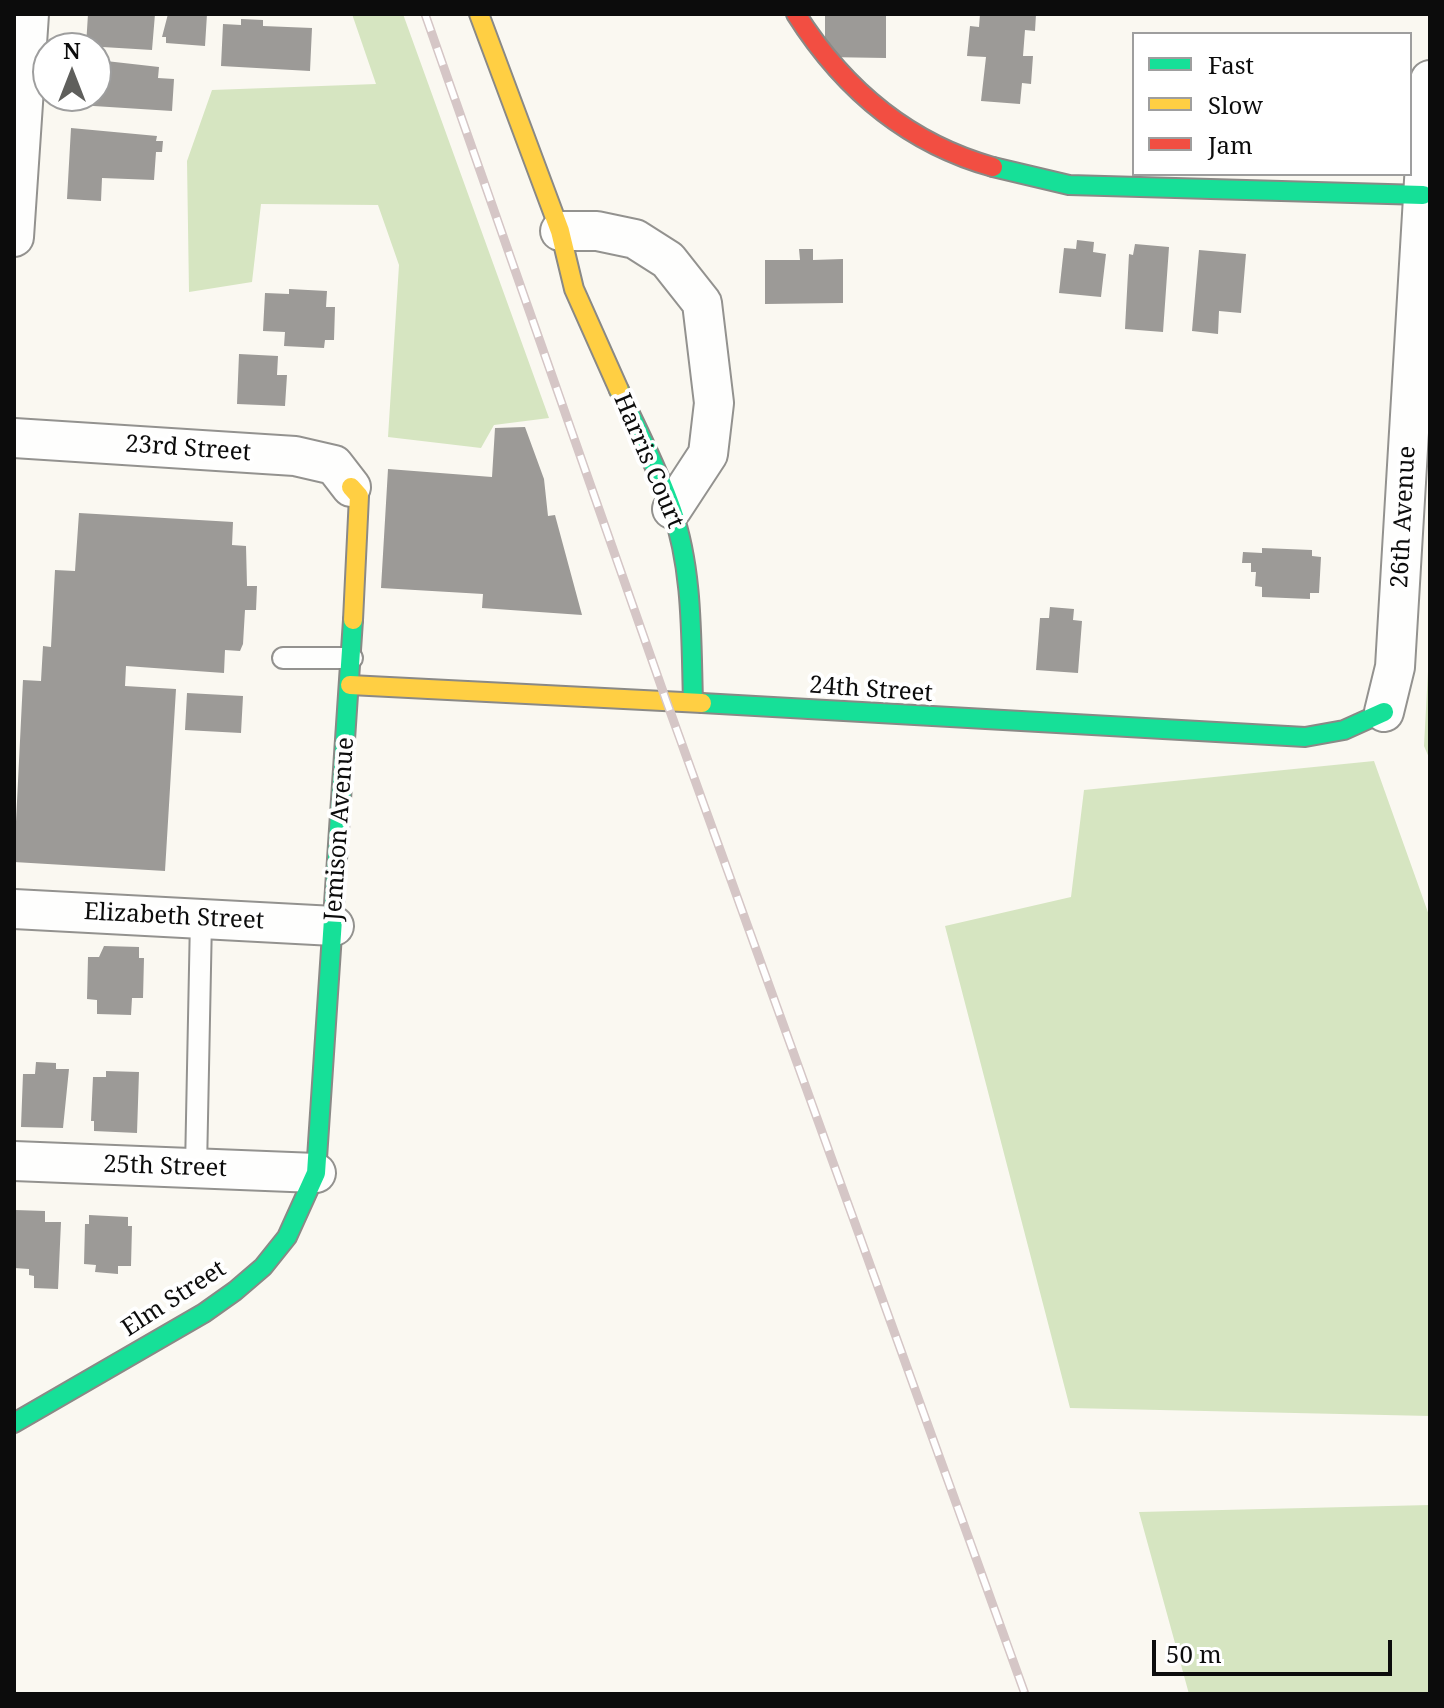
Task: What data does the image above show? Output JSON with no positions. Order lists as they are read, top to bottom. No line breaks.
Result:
{"streets":{"street":["23rd Street","Harris Court","26th Avenue","24th Street","Jemison Avenue","Elizabeth Street","25th Street","Elm Street"]},"crossings":[["23rd Street","Jemison Avenue"],["Harris Court","24th Street"],["26th Avenue","24th Street"],["24th Street","Jemison Avenue"],["Jemison Avenue","Elizabeth Street"],["Jemison Avenue","25th Street"],["Jemison Avenue","Elm Street"],["25th Street","Elm Street"]],"legend":["Fast","Slow","Jam"],"scale_bar":"50 m","north":"top"}
